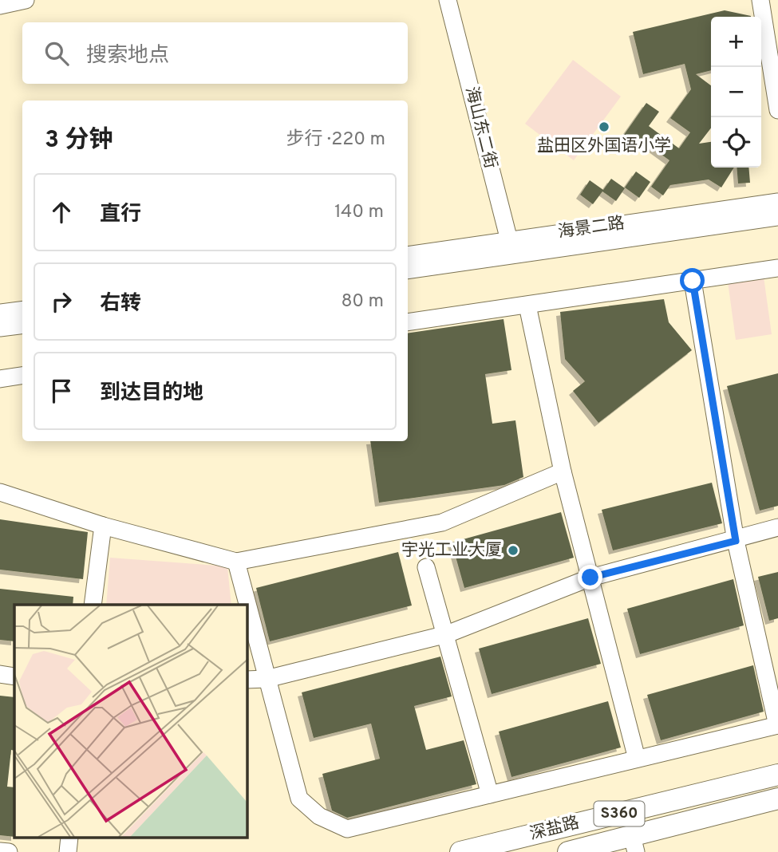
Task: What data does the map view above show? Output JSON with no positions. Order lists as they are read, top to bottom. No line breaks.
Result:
{"streets":{"main road":["S360","深盐路"],"street":["海山东二街","海景二路"]},"crossings":[["海山东二街","海景二路"]],"places":["盐田区外国语小学","宇光工业大厦"],"page":{"map_buttons":["+","−"],"search":"搜索地点","heading":["3 分钟","步行 · 220 m"],"list":[["直行","140 m"],["右转","80 m"],"到达目的地"]}}
